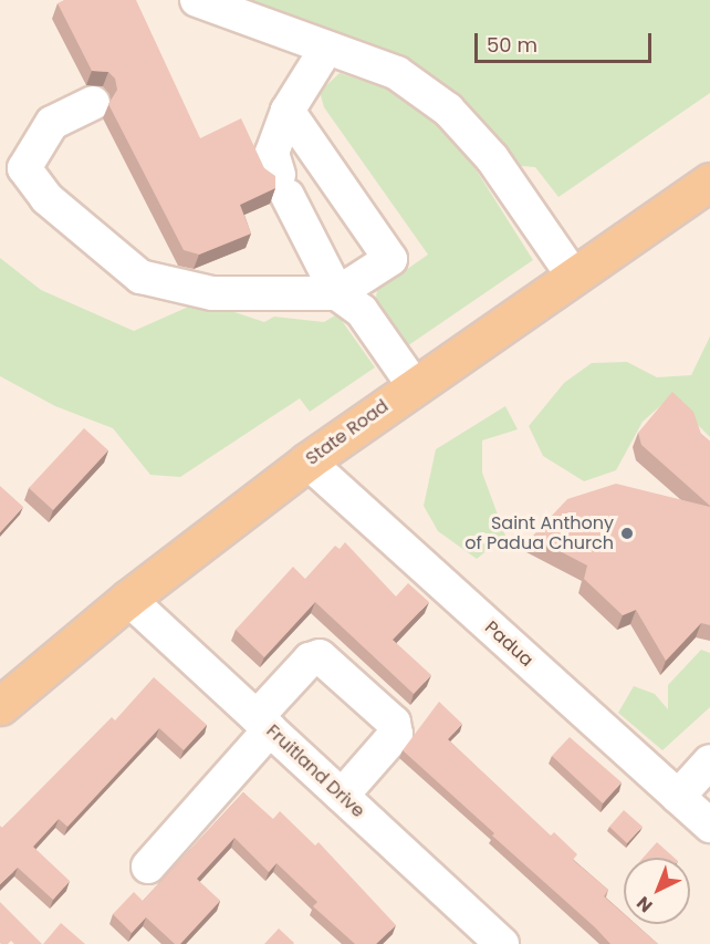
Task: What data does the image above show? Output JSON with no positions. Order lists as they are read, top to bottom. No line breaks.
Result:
{"streets":{"main road":["State Road"],"street":["Padua","Fruitland Drive"]},"crossings":[["State Road","Padua"],["State Road","Fruitland Drive"]],"places":["Saint Anthony of Padua Church"],"scale_bar":"50 m","north":"bottom left"}
